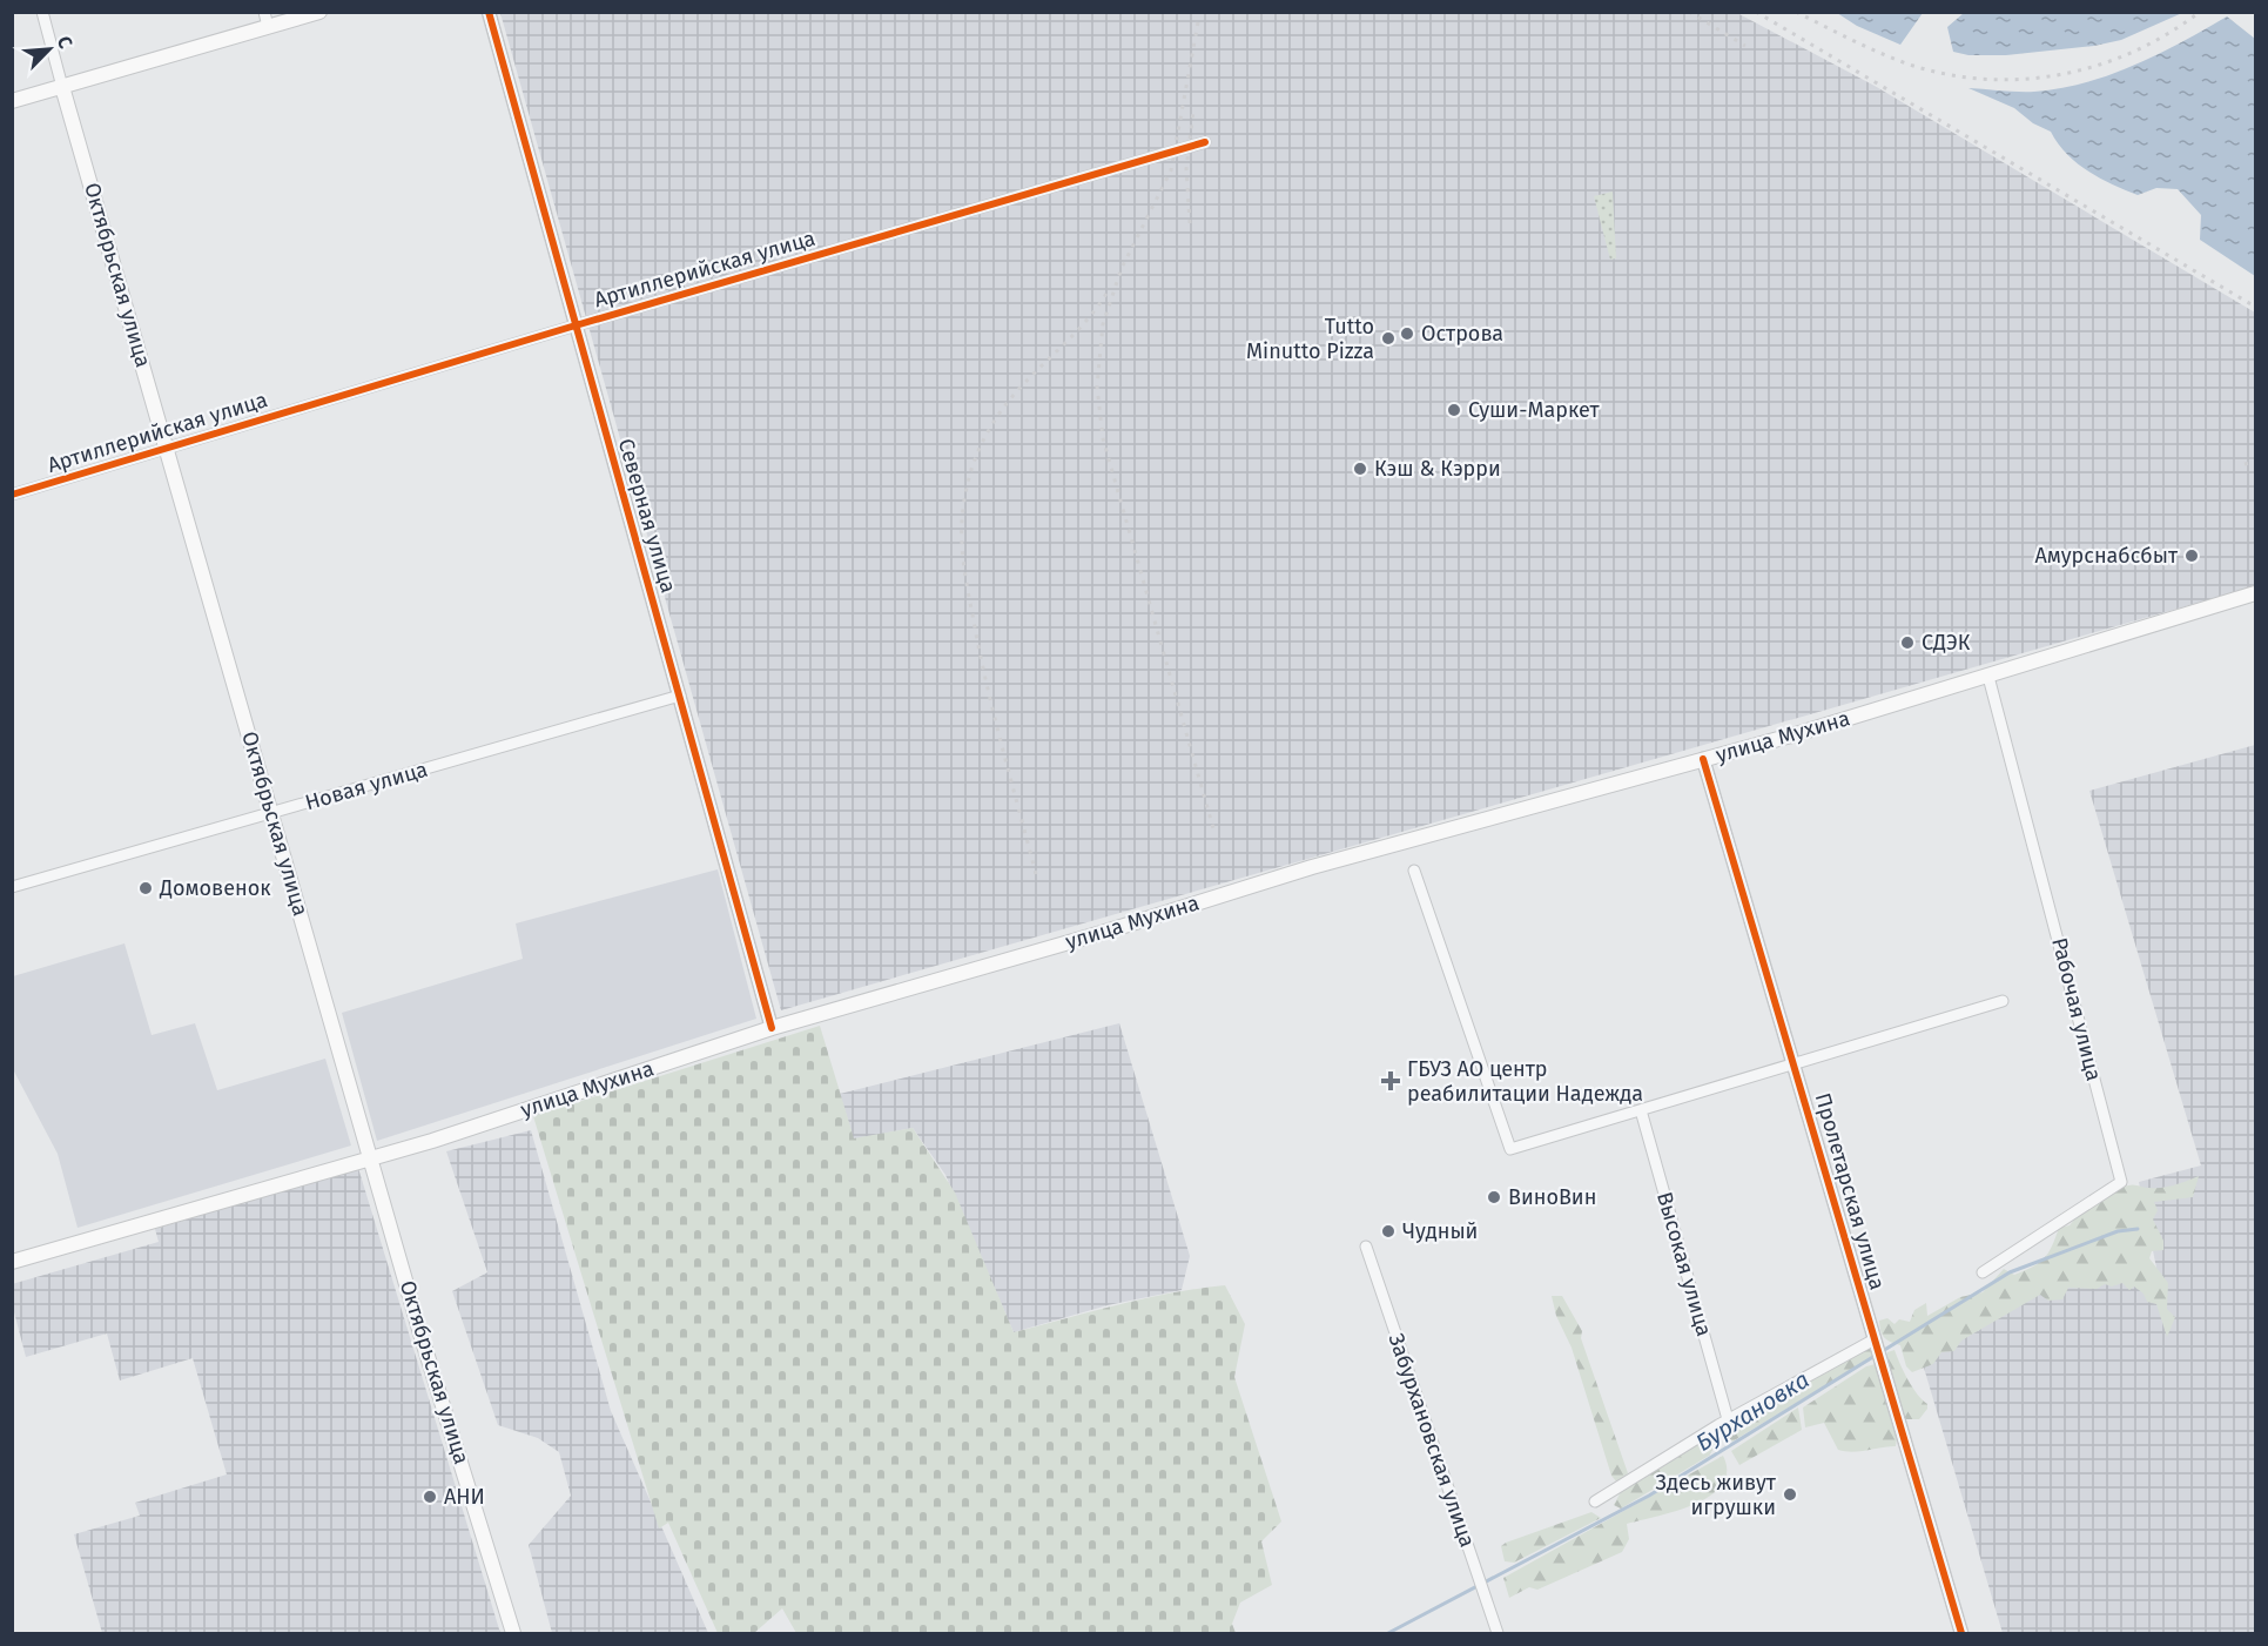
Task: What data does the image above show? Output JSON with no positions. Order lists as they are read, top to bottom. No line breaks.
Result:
{"streets":{"main road":["Октябрьская улица","улица Мухина"],"street":["Артиллерийская улица","Северная улица","Новая улица","Рабочая улица","Пролетарская улица","Высокая улица","Забурхановская улица"]},"crossings":[["Артиллерийская улица","Октябрьская улица"],["Артиллерийская улица","Северная улица"],["Октябрьская улица","улица Мухина"],["Октябрьская улица","Новая улица"],["Северная улица","улица Мухина"],["Северная улица","Новая улица"],["улица Мухина","Рабочая улица"],["улица Мухина","Пролетарская улица"]],"water":["Бурхановка"],"places":{"other":["Острова","Tutto Minutto Pizza","Суши-Маркет","Кэш & Кэрри","Амурснабсбыт","СДЭК","Домовенок","ВиноВин","Чудный","Здесь живут игрушки","АНИ"],"health":["ГБУЗ АО центр реабилитации Надежда"]},"north":"top right"}
